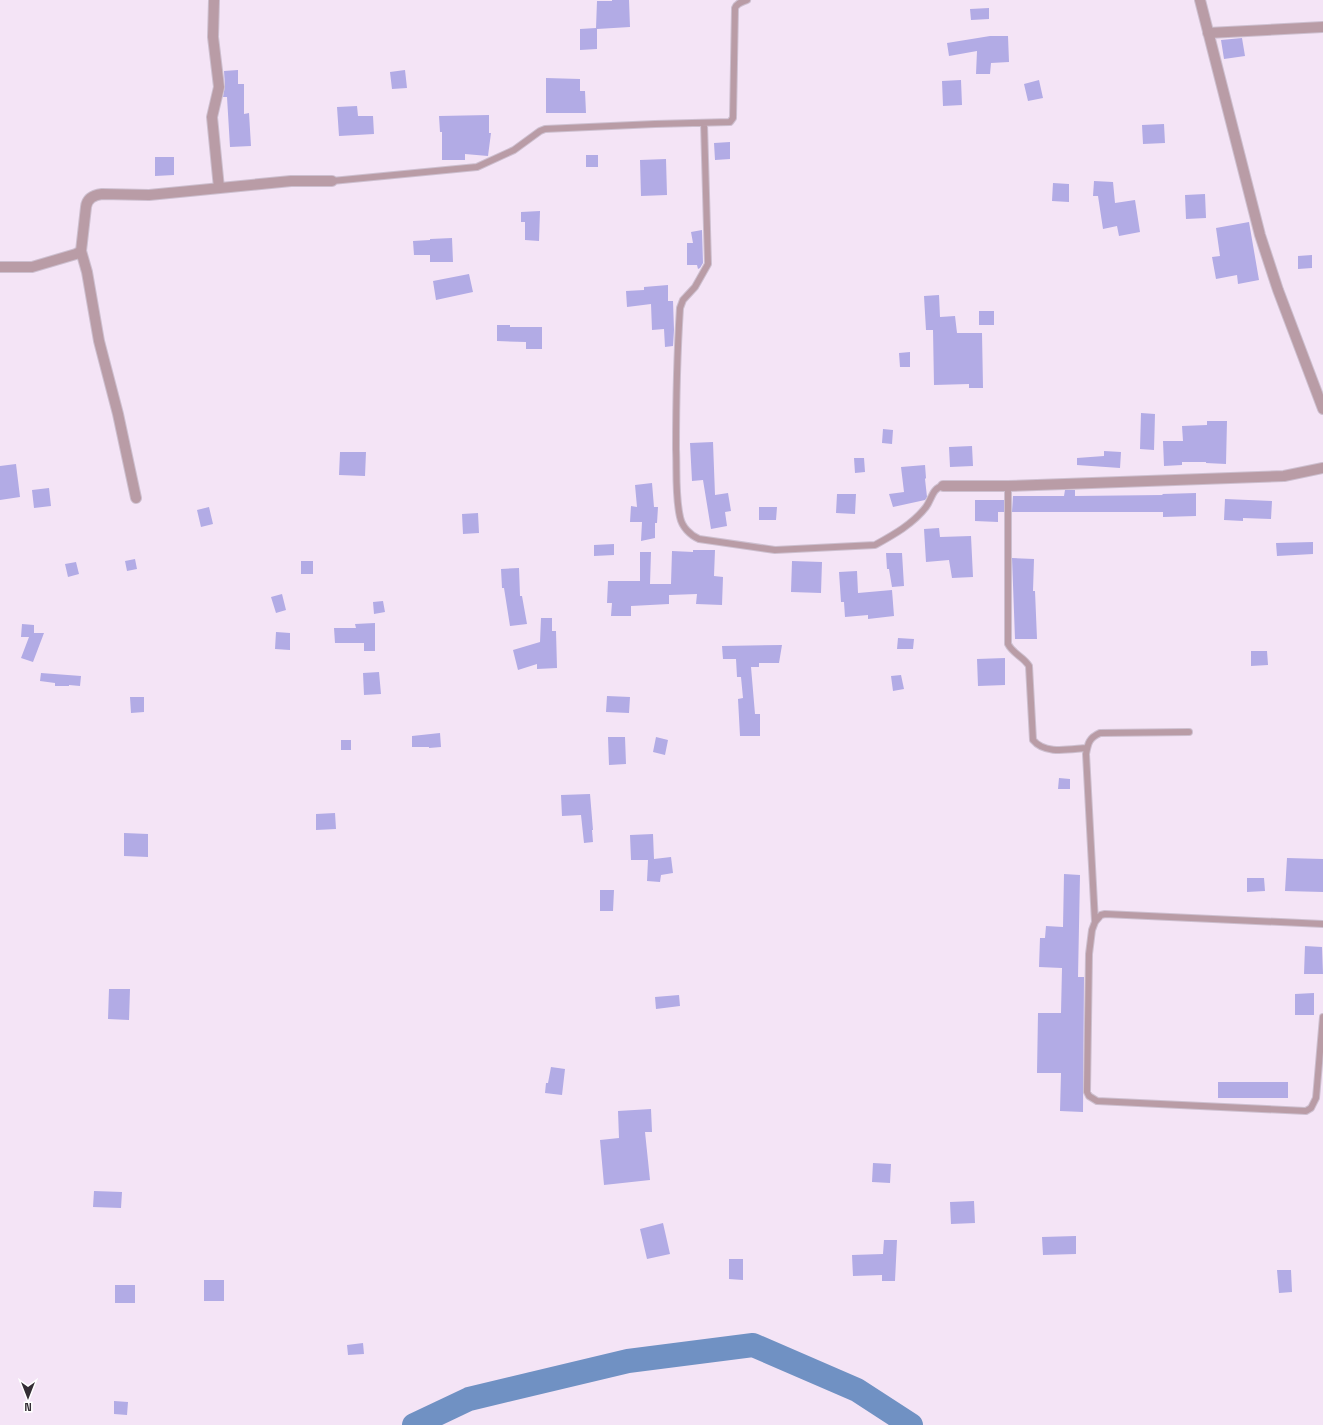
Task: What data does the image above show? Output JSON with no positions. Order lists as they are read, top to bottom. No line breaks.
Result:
{"north":"bottom"}
